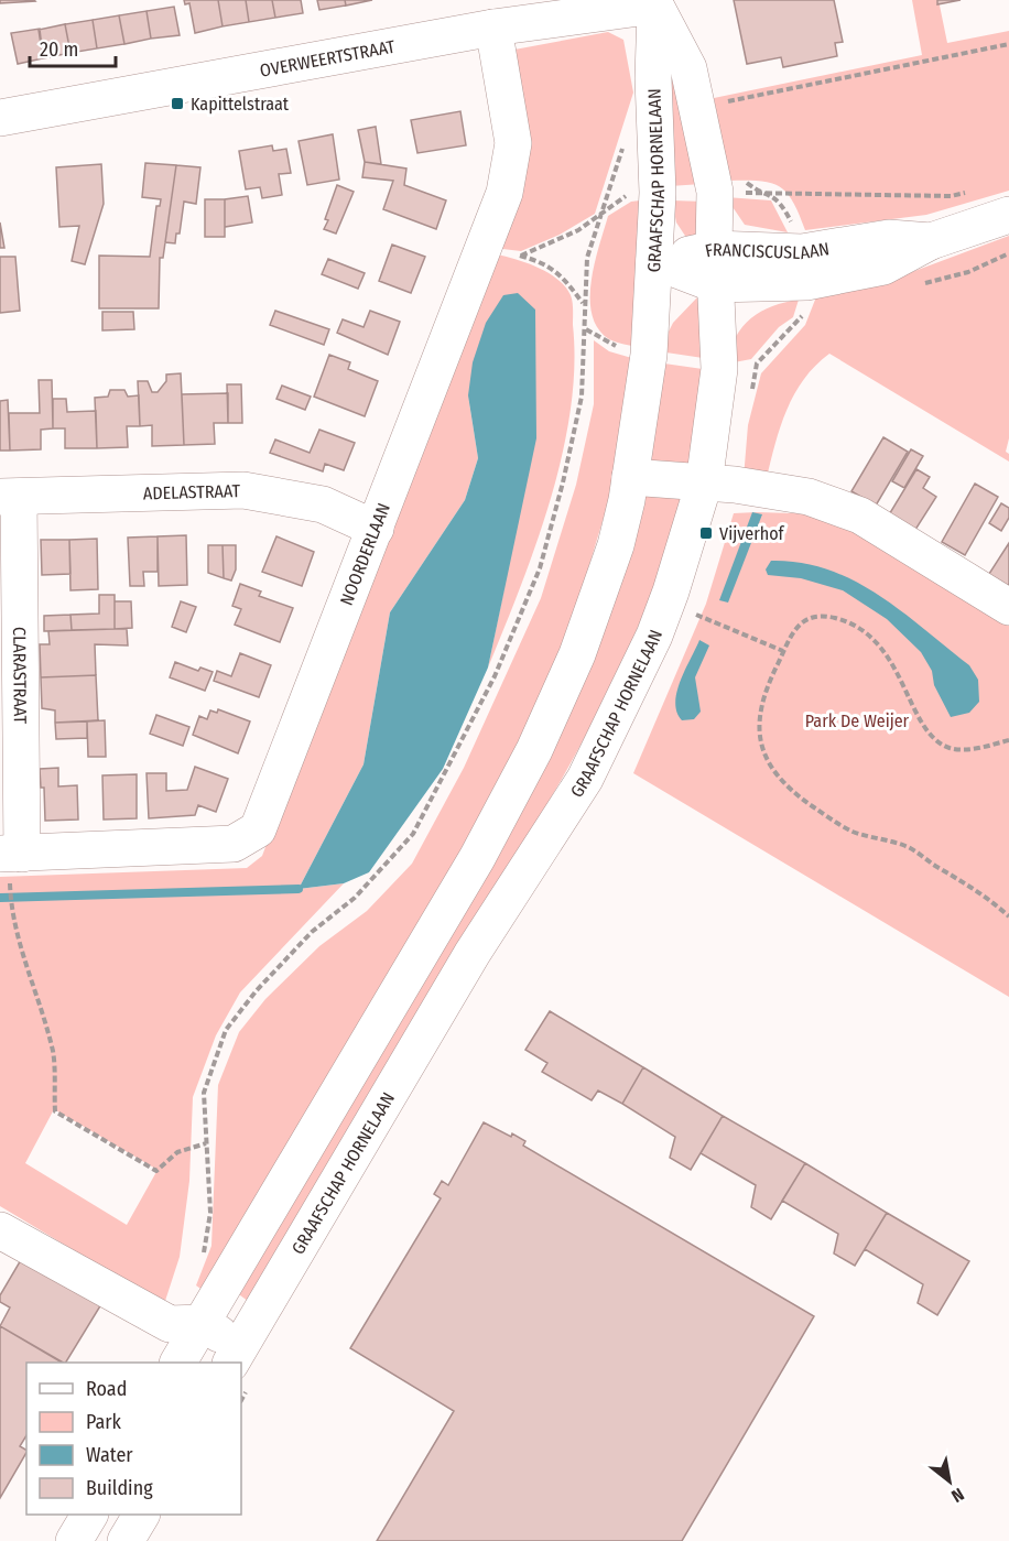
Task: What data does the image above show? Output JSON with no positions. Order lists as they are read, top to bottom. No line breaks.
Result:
{"streets":{"street":["OVERWEERTSTRAAT","GRAAFSCHAP HORNELAAN","FRANCISCUSLAAN","ADELASTRAAT","NOORDERLAAN","CLARASTRAAT"]},"crossings":[["OVERWEERTSTRAAT","GRAAFSCHAP HORNELAAN"],["OVERWEERTSTRAAT","NOORDERLAAN"],["GRAAFSCHAP HORNELAAN","FRANCISCUSLAAN"],["ADELASTRAAT","NOORDERLAAN"],["ADELASTRAAT","CLARASTRAAT"],["NOORDERLAAN","CLARASTRAAT"]],"parks":["Park De Weijer"],"places":{"transit":["Kapittelstraat","Vijverhof"]},"legend":["Road","Park","Water","Building"],"scale_bar":"20 m","north":"bottom right"}
